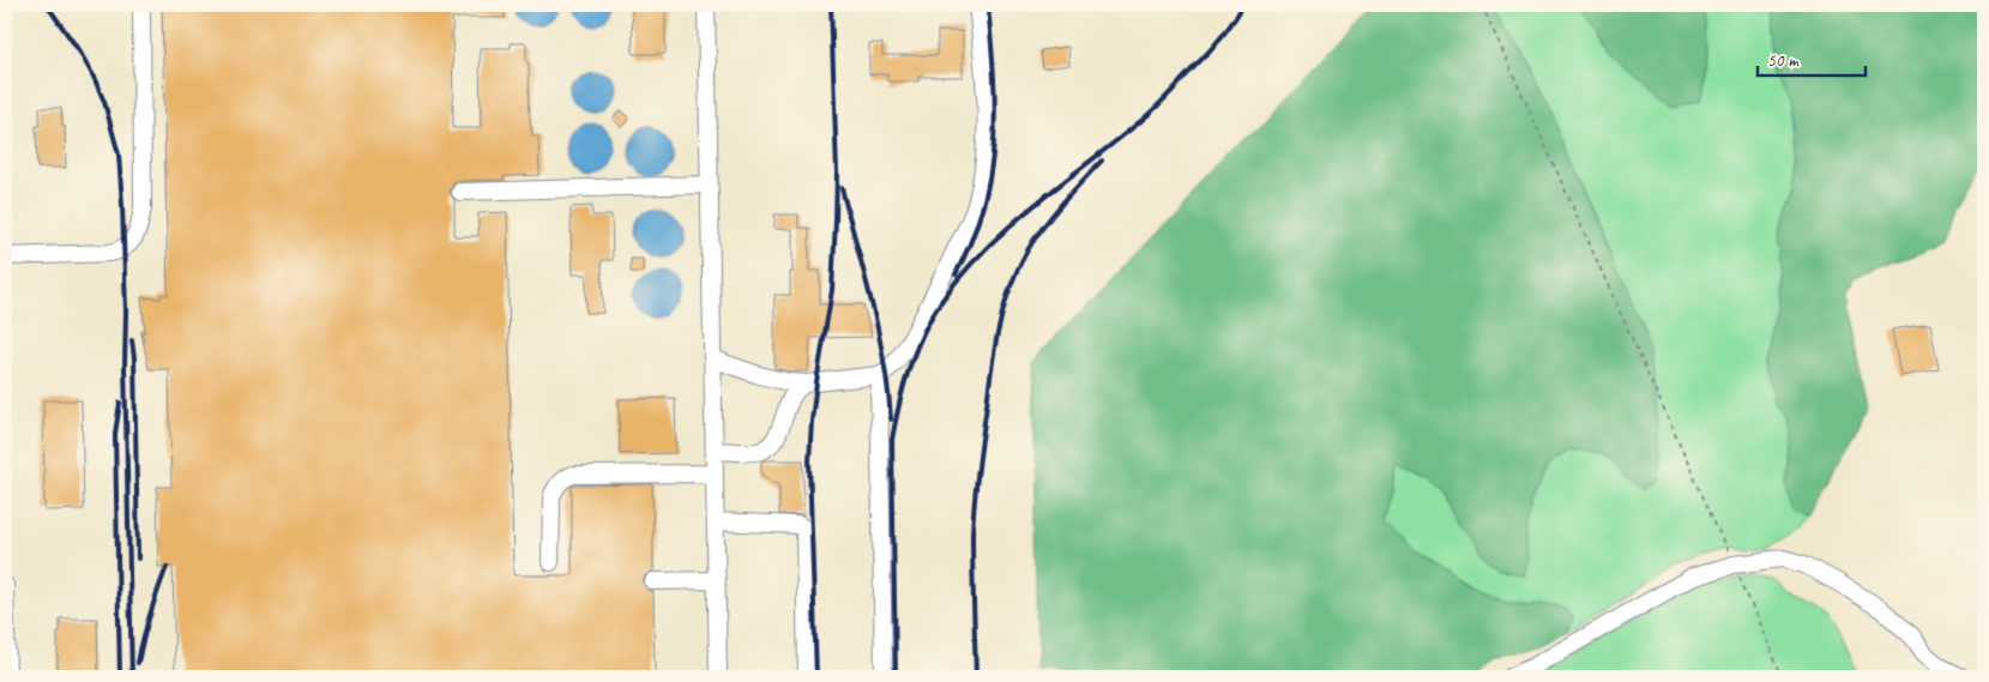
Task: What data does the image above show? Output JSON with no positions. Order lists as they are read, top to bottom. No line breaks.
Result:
{"scale_bar":"50 m"}
